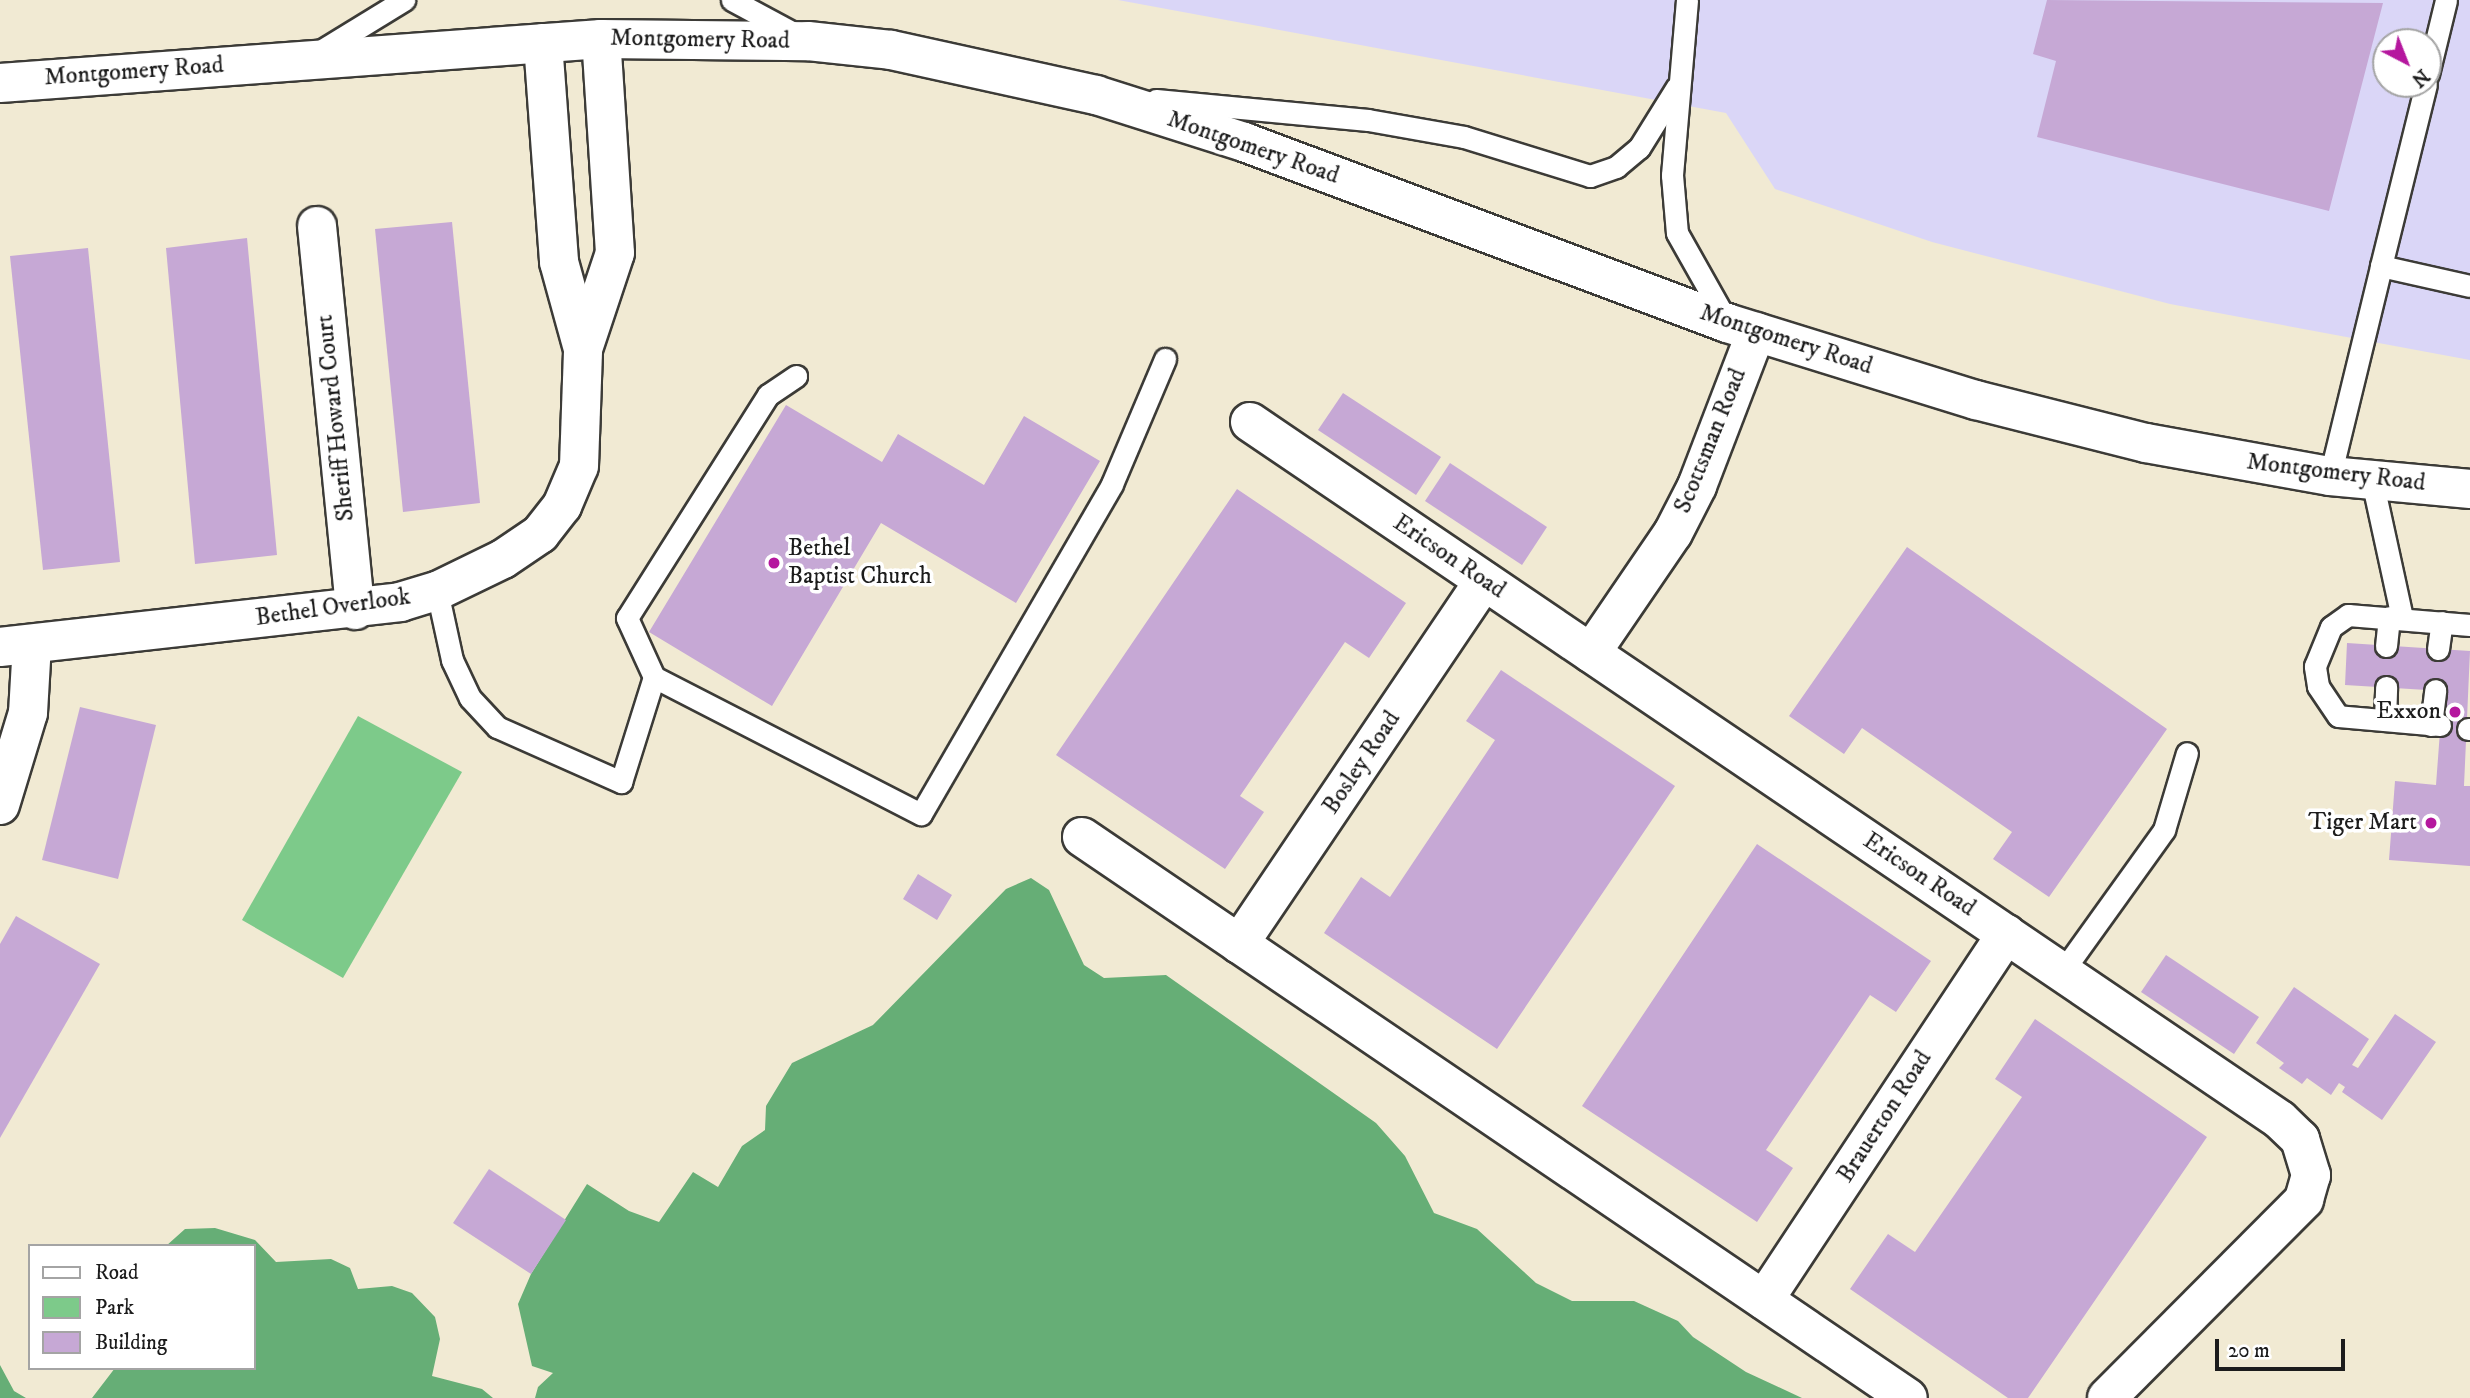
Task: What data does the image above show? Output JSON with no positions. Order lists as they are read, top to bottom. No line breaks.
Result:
{"streets":{"street":["Montgomery Road","Sheriff Howard Court","Scottsman Road","Ericson Road","Bethel Overlook","Bosley Road","Brauerton Road"]},"crossings":[["Montgomery Road","Scottsman Road"],["Montgomery Road","Bethel Overlook"],["Sheriff Howard Court","Bethel Overlook"],["Scottsman Road","Ericson Road"],["Ericson Road","Bosley Road"],["Ericson Road","Brauerton Road"]],"places":["Bethel Baptist Church","Exxon","Tiger Mart"],"legend":["Road","Park","Building"],"scale_bar":"20 m","north":"bottom right"}
